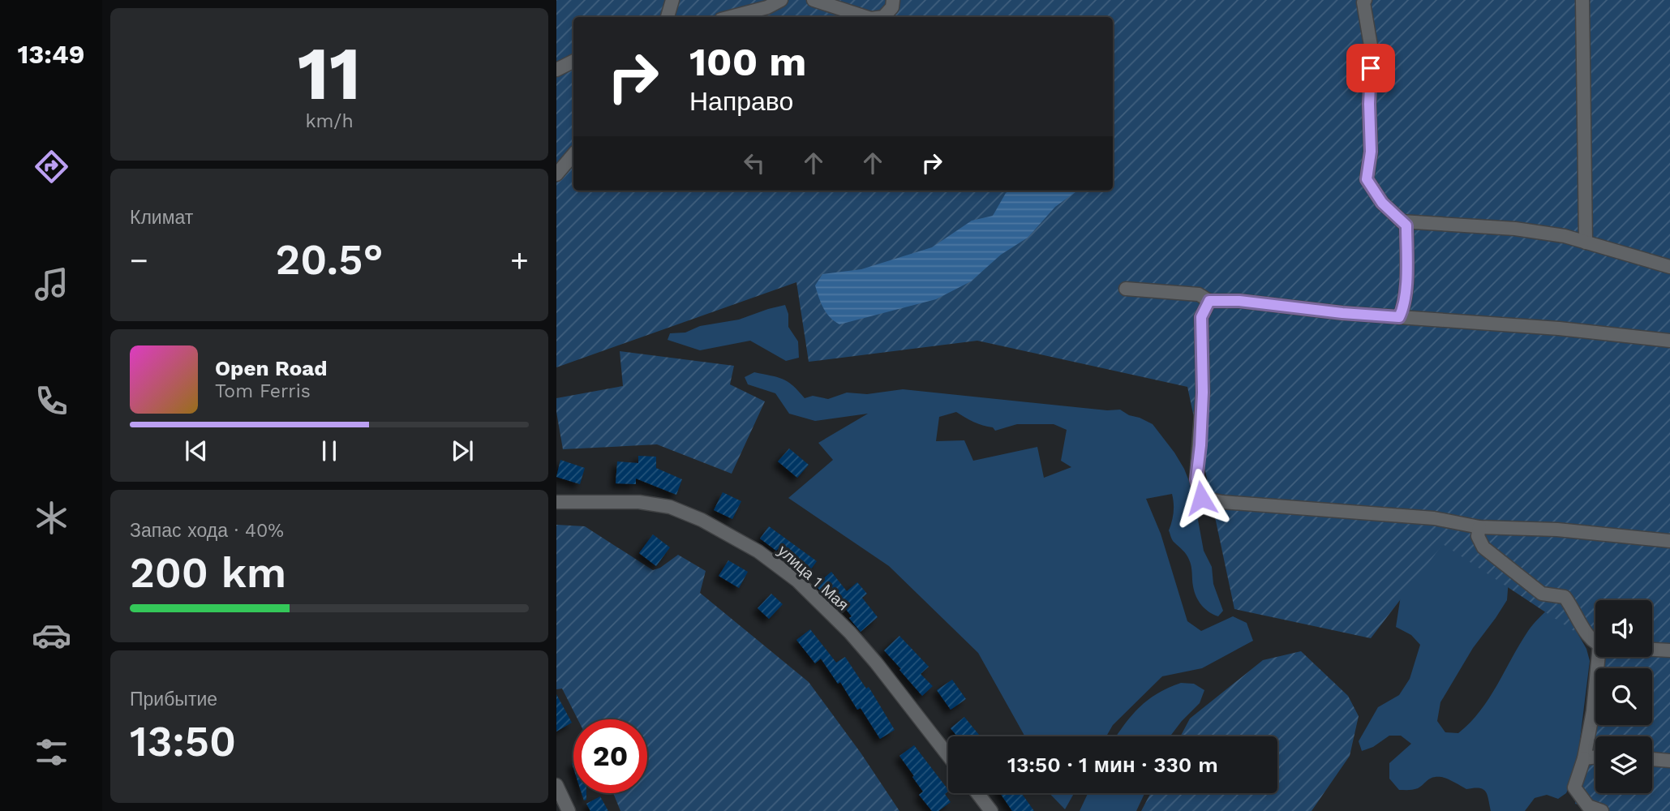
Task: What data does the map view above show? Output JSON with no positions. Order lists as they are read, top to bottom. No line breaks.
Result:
{"streets":{"street":["улица 1 Мая"]},"page":{"tabs":"13:49","tile":[["11","km/h"],"Климат",["Запас хода · 40%","200 km"],["Прибытие","13:50"]],"turn":["100 m","Направо"],"heat":["−","20.5°","+"],"song":["Open Road","Tom Ferris"],"limit":"20","trip":"13:50 · 1 мин · 330 m"}}
